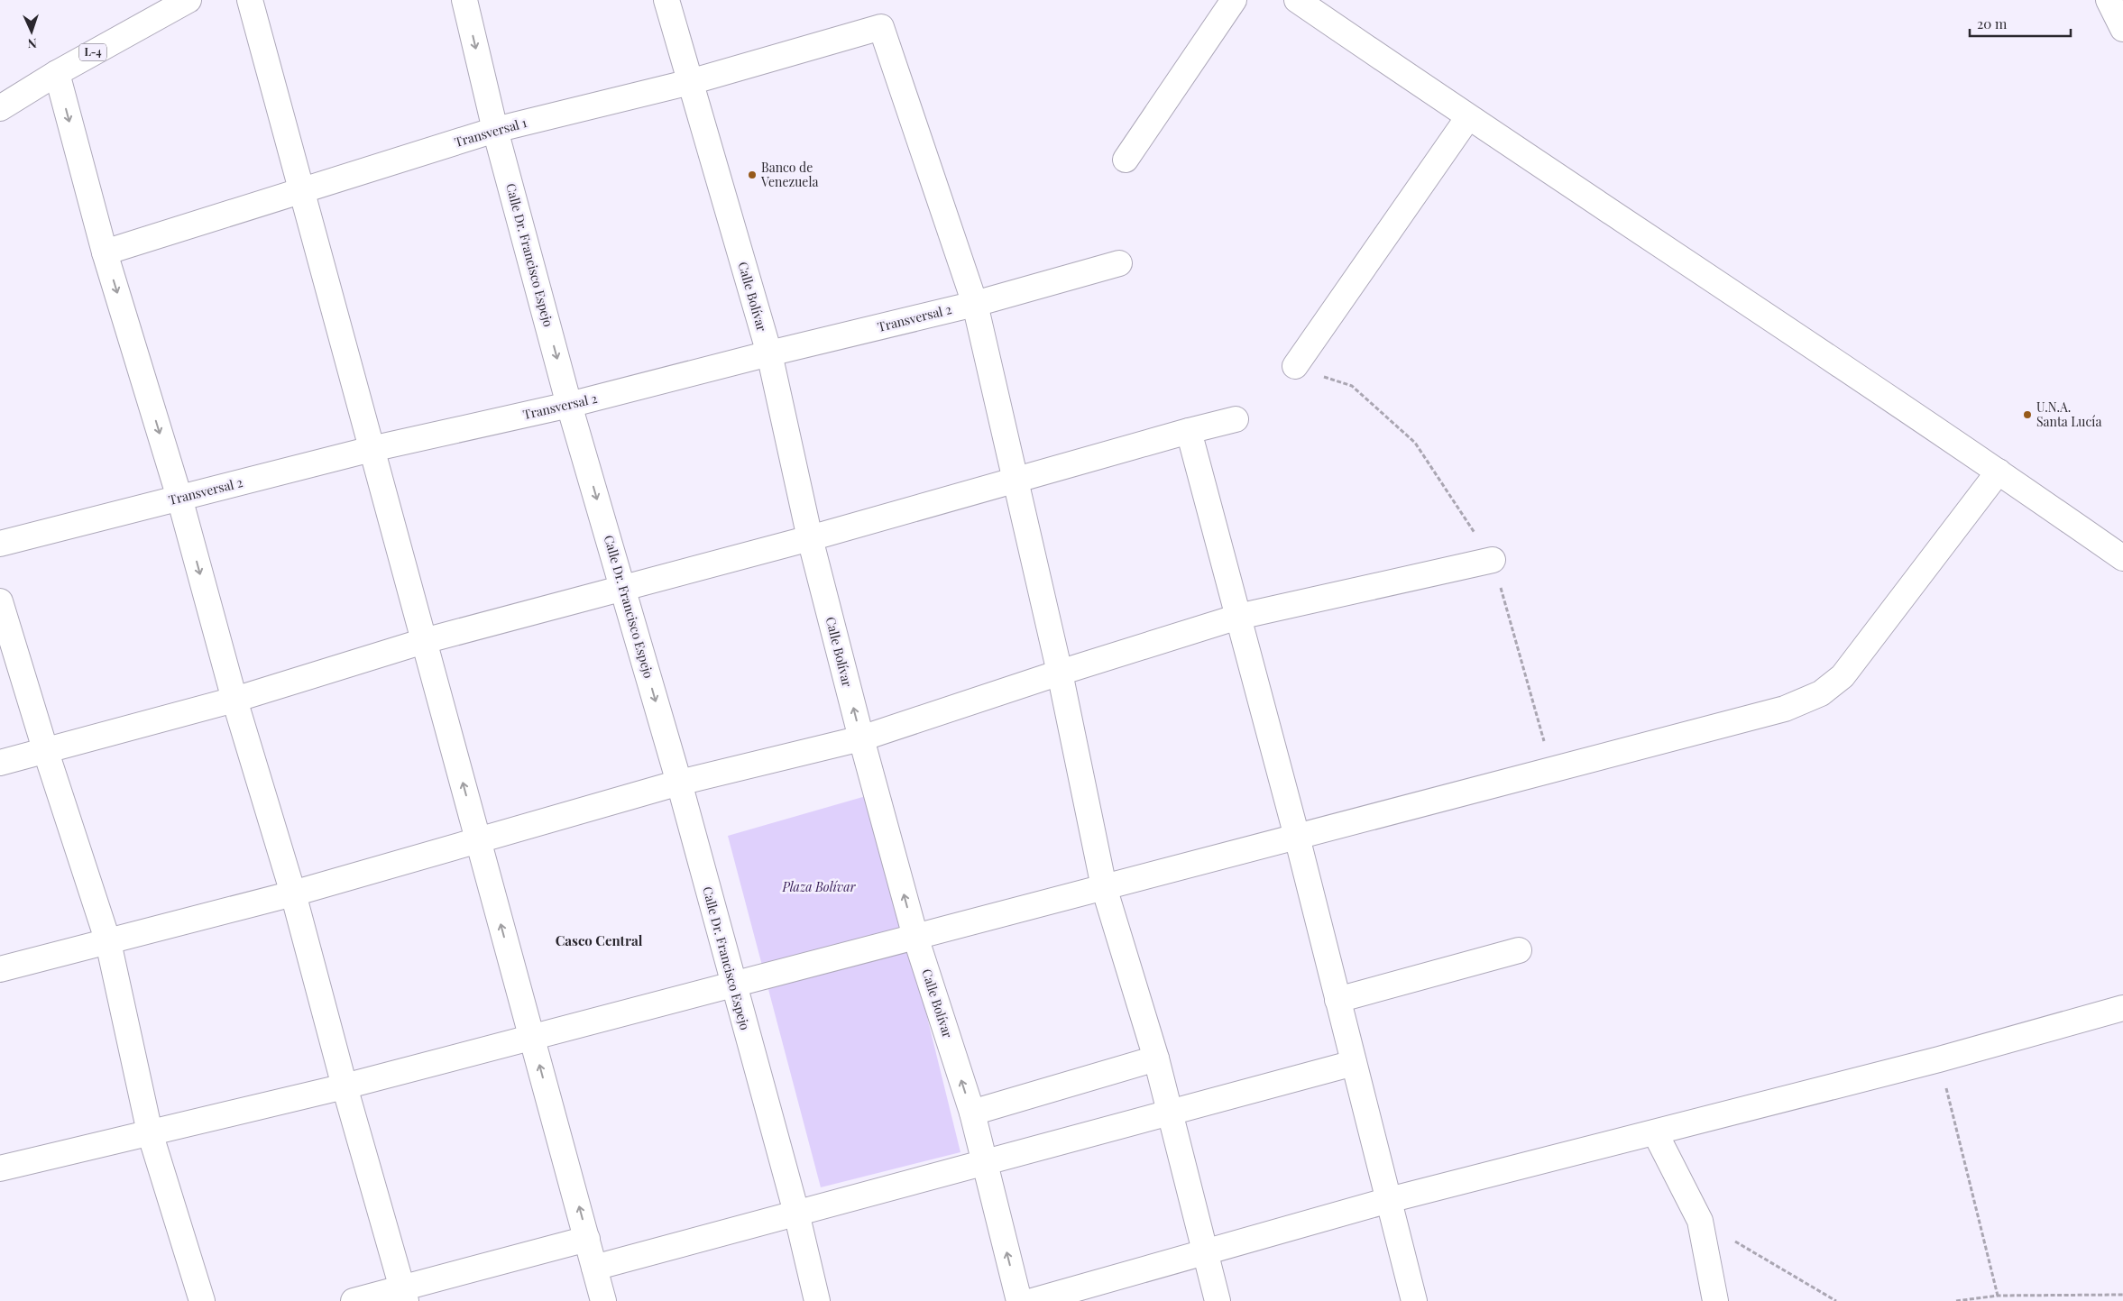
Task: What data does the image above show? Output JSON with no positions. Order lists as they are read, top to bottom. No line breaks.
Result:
{"streets":{"street":["L-4","Transversal 1","Calle Dr. Francisco Espejo","Calle Bolívar","Transversal 2"]},"crossings":[["Transversal 1","Calle Dr. Francisco Espejo"],["Transversal 1","Calle Bolívar"],["Transversal 1","Transversal 2"],["Calle Dr. Francisco Espejo","Transversal 2"],["Calle Bolívar","Transversal 2"]],"districts":["Casco Central"],"parks":["Plaza Bolívar"],"places":["Banco de Venezuela","U.N.A. Santa Lucía"],"scale_bar":"20 m","north":"bottom"}
